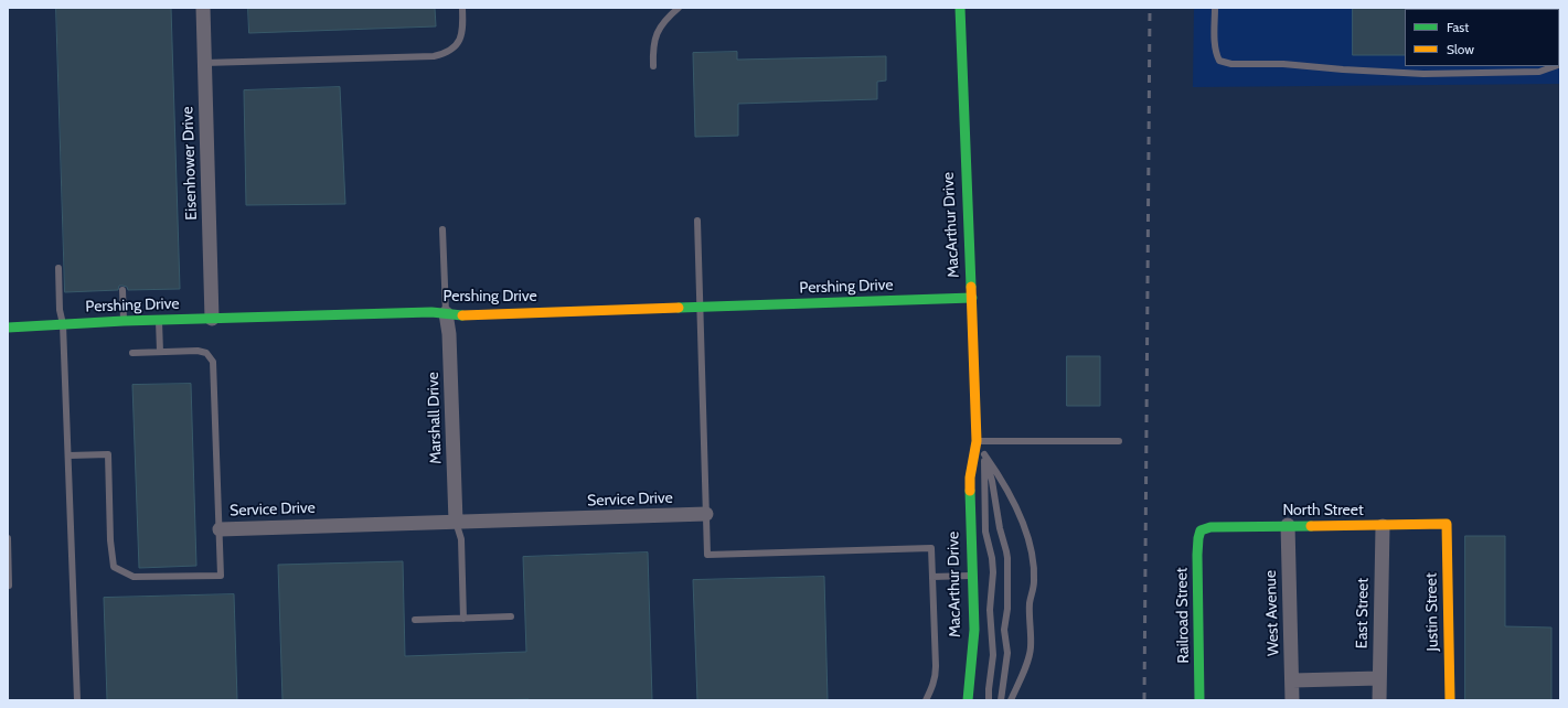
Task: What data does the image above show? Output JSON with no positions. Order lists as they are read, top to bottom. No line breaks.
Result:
{"streets":{"street":["Eisenhower Drive","MacArthur Drive","Pershing Drive","Marshall Drive","Service Drive","North Street","Justin Street","West Avenue","East Street","Railroad Street"]},"crossings":[["Eisenhower Drive","Pershing Drive"],["MacArthur Drive","Pershing Drive"],["Pershing Drive","Marshall Drive"],["Marshall Drive","Service Drive"],["North Street","Justin Street"],["North Street","West Avenue"],["North Street","East Street"],["North Street","Railroad Street"]],"legend":["Fast","Slow"]}
